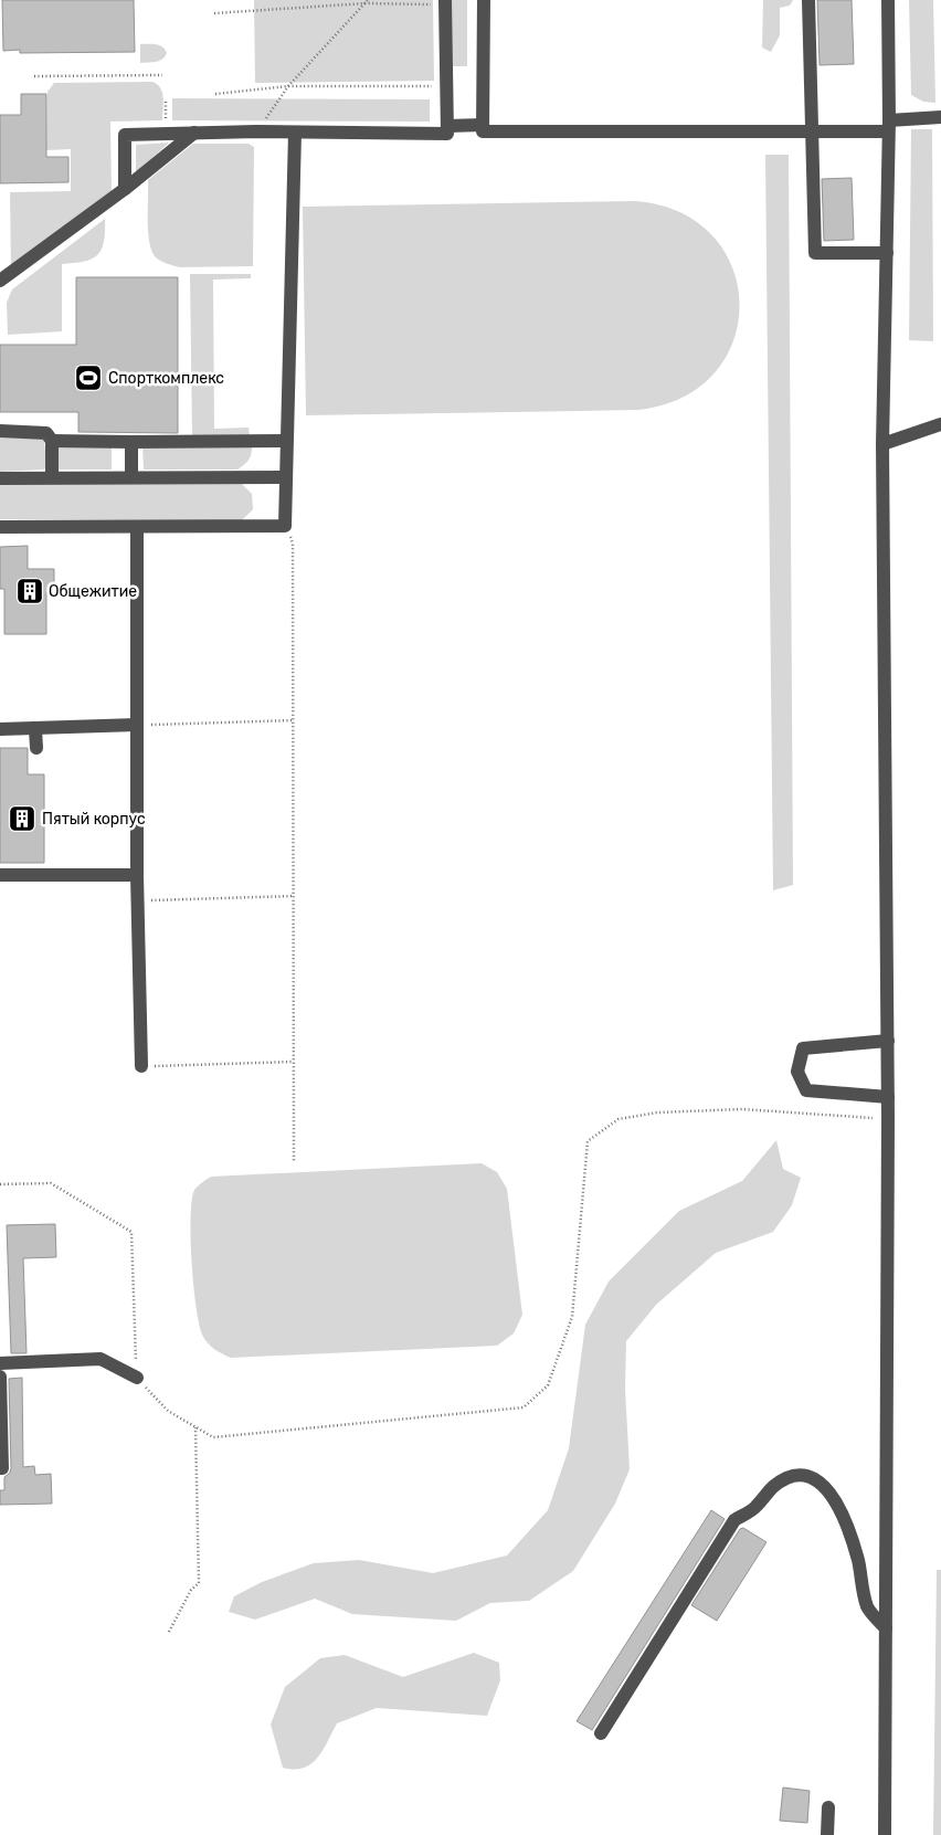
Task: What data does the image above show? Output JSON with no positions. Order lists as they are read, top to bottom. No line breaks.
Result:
{"places":{"sports":["Спорткомплекс"],"building":["Общежитие","Пятый корпус"]}}
